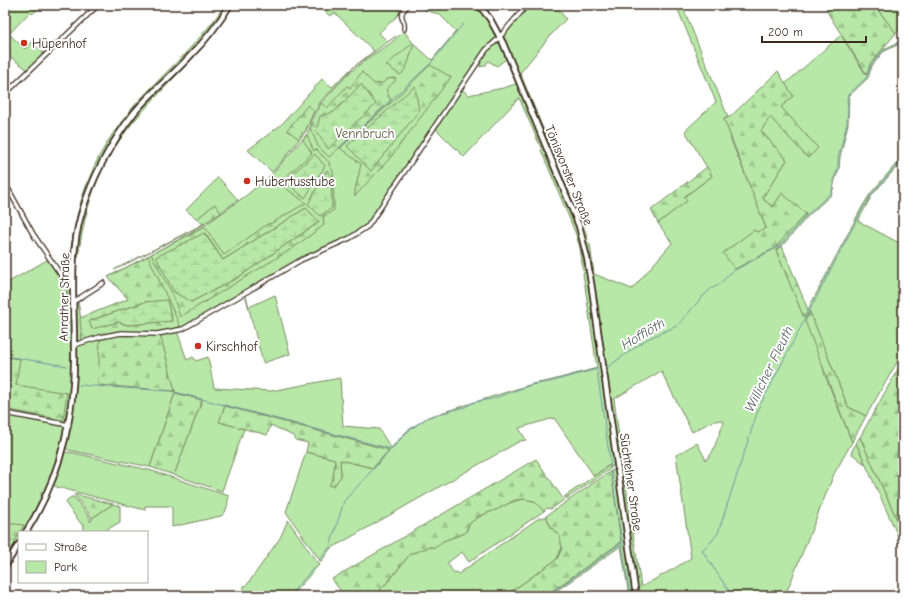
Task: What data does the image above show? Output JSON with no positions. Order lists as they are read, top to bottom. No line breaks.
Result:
{"streets":{"main road":["Tönisvorster Straße","Anrather Straße","Süchtelner Straße"]},"crossings":[["Tönisvorster Straße","Süchtelner Straße"]],"water":["Hofflöth","Willicher Fleuth"],"parks":["Vennbruch"],"places":["Hüpenhof","Hubertusstube","Kirschhof"],"legend":["Straße","Park"],"scale_bar":"200 m"}
